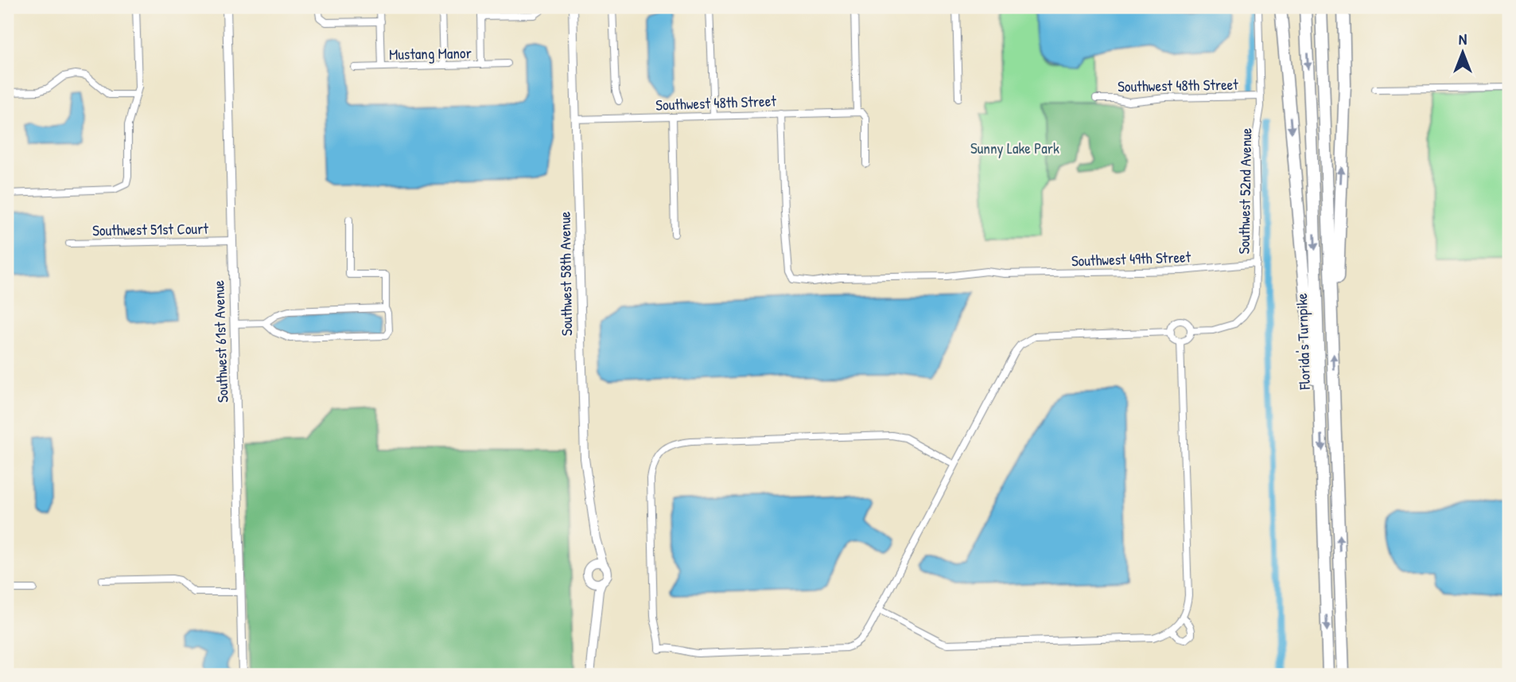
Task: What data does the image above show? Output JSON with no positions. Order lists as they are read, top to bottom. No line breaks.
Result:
{"streets":{"highway":["Florida's Turnpike"],"street":["Mustang Manor","Southwest 48th Street","Southwest 52nd Avenue","Southwest 51st Court","Southwest 49th Street","Southwest 58th Avenue","Southwest 61st Avenue"]},"crossings":[["Southwest 48th Street","Southwest 52nd Avenue"],["Southwest 48th Street","Southwest 49th Street"],["Southwest 48th Street","Southwest 58th Avenue"],["Southwest 52nd Avenue","Southwest 49th Street"],["Southwest 51st Court","Southwest 61st Avenue"]],"parks":["Sunny Lake Park"],"north":"top"}
